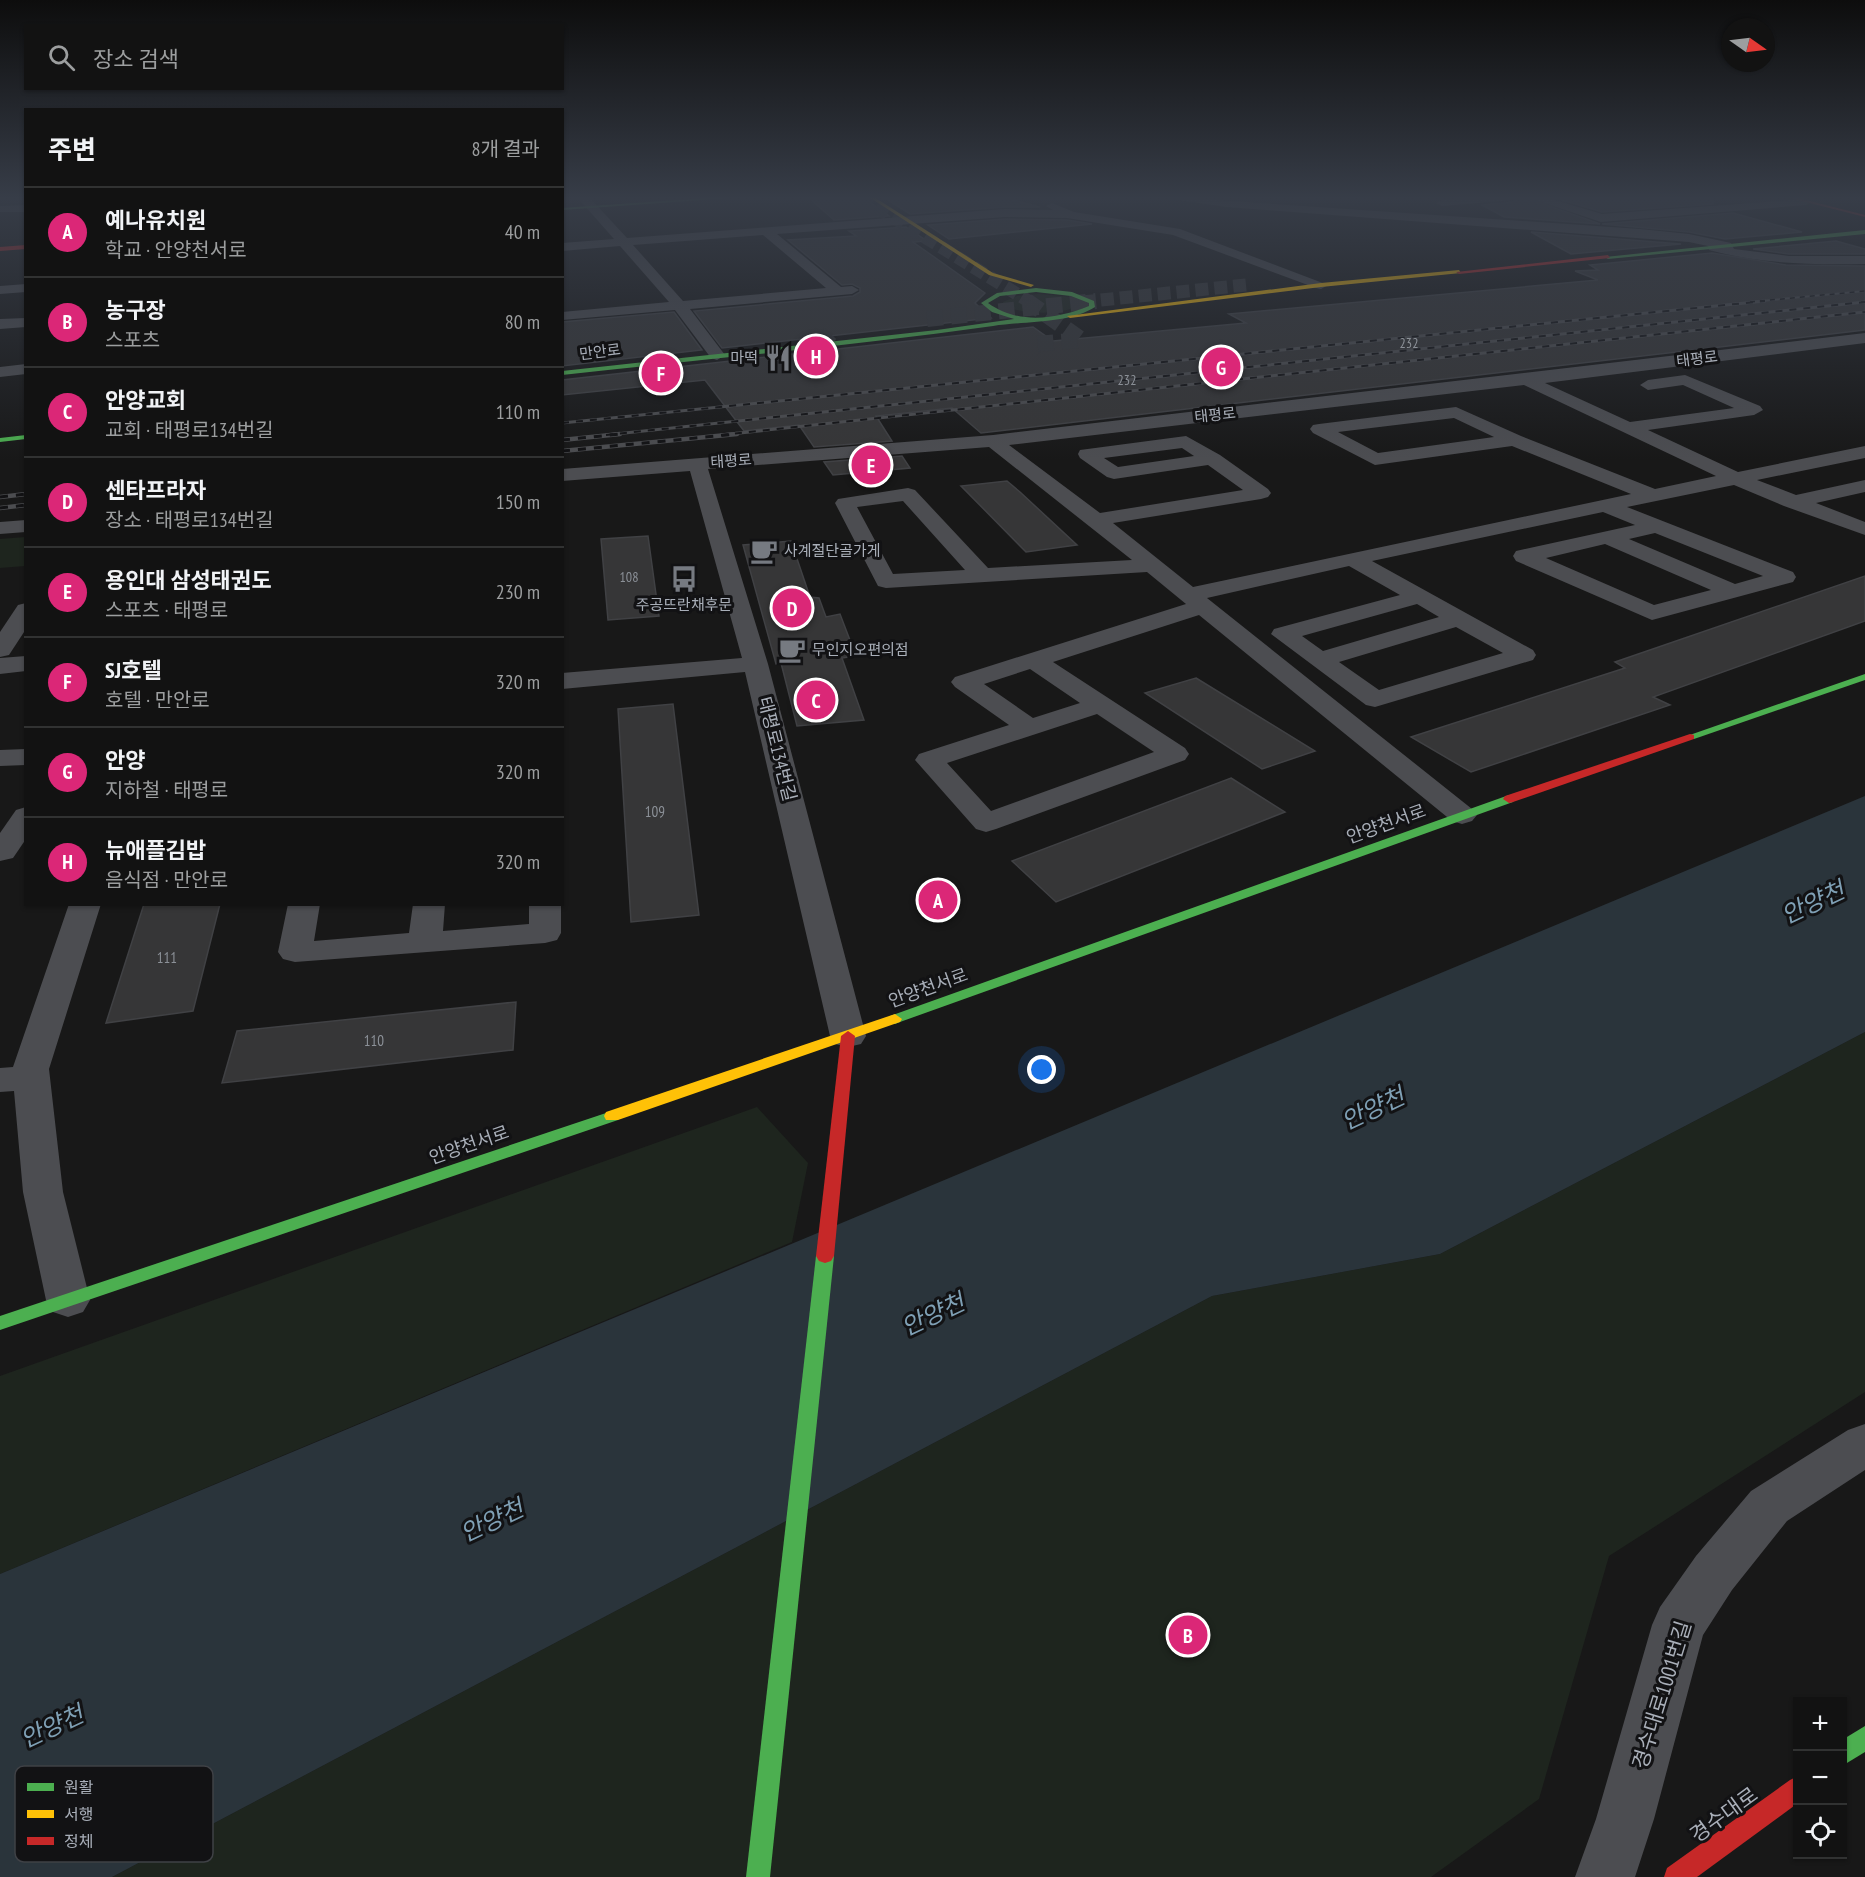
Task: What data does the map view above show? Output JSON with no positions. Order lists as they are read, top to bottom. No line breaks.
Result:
{"streets":{"street":["만안로","태평로","태평로134번길","안양천서로","경수대로1001번길","경수대로"]},"crossings":[["태평로","태평로134번길"],["태평로134번길","안양천서로"]],"water":["안양천"],"places":{"restaurant":["마떡"],"cafe":["사계절단골가게","무인지오편의점"],"bus stop":["주공뜨란채후문"]},"house_numbers":["232","232","108","109","111","110"],"legend":["원활","서행","정체"],"north":"right","page":{"search":"장소 검색","heading":["주변","8개 결과"],"list":[{"mark":"A","name":"예나유치원","note":"학교 · 안양천서로","value":"40 m"},{"mark":"B","name":"농구장","note":"스포츠","value":"80 m"},{"mark":"C","name":"안양교회","note":"교회 · 태평로134번길","value":"110 m"},{"mark":"D","name":"센타프라자","note":"장소 · 태평로134번길","value":"150 m"},{"mark":"E","name":"용인대 삼성태권도","note":"스포츠 · 태평로","value":"230 m"},{"mark":"F","name":"SJ호텔","note":"호텔 · 만안로","value":"320 m"},{"mark":"G","name":"안양","note":"지하철 · 태평로","value":"320 m"},{"mark":"H","name":"뉴애플김밥","note":"음식점 · 만안로","value":"320 m"}],"pins":["H","G","F","E","D","C","A","B"],"map_buttons":["+","−"]}}
